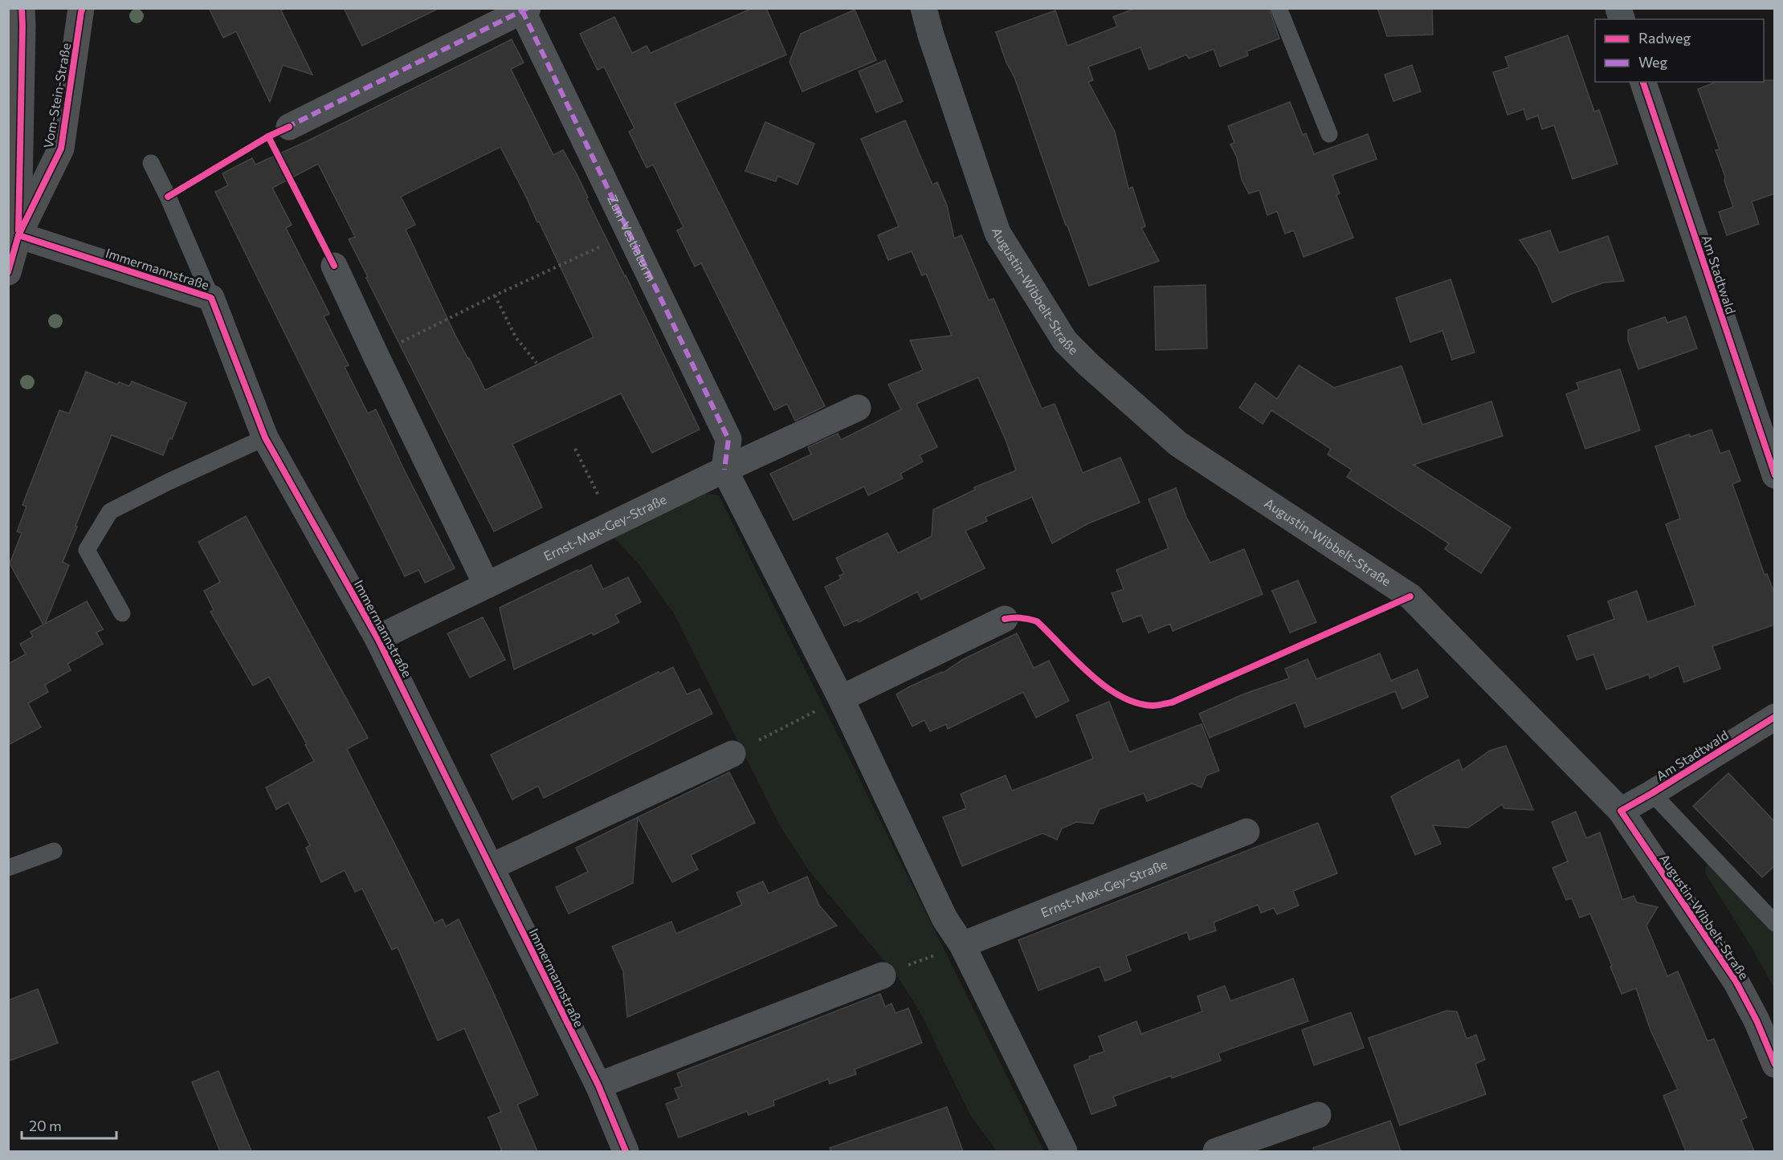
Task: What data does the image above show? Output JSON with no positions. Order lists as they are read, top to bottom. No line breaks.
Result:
{"streets":{"main road":["Vom-Stein-Straße"],"street":["Zum Vestiaturm","Immermannstraße","Am Stadtwald","Augustin-Wibbelt-Straße","Ernst-Max-Gey-Straße"]},"crossings":[["Vom-Stein-Straße","Immermannstraße"],["Zum Vestiaturm","Ernst-Max-Gey-Straße"],["Immermannstraße","Ernst-Max-Gey-Straße"],["Am Stadtwald","Augustin-Wibbelt-Straße"]],"legend":["Radweg","Weg"],"scale_bar":"20 m"}
